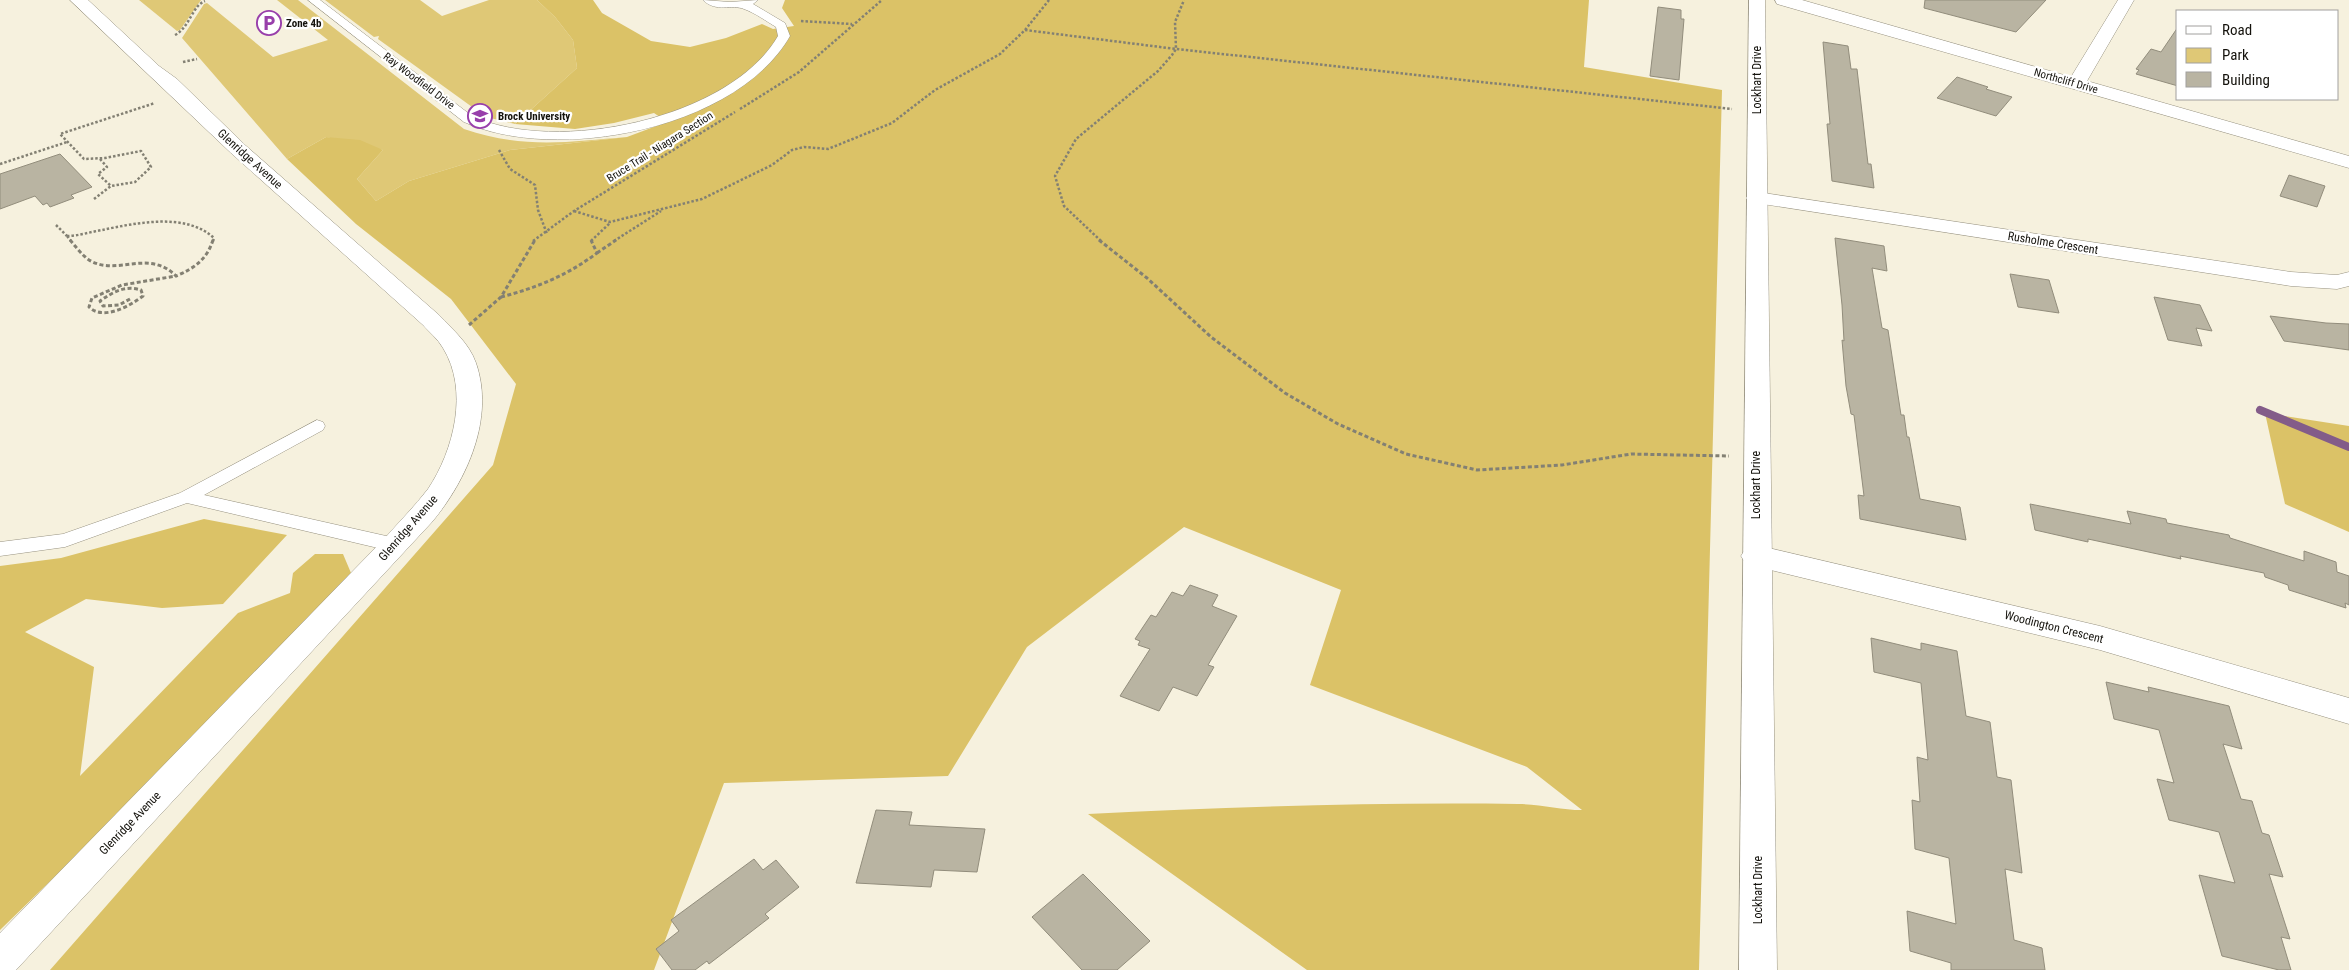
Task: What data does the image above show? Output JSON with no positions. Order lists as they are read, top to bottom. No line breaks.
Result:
{"streets":{"street":["Lockhart Drive","Northcliff Drive","Glenridge Avenue","Rusholme Crescent","Woodington Crescent"],"lane":["Ray Woodfield Drive"],"path":["Bruce Trail - Niagara Section"]},"crossings":[["Lockhart Drive","Rusholme Crescent"],["Lockhart Drive","Woodington Crescent"]],"places":{"parking":["Zone 4b"],"school or university":["Brock University"]},"legend":["Road","Park","Building"]}
